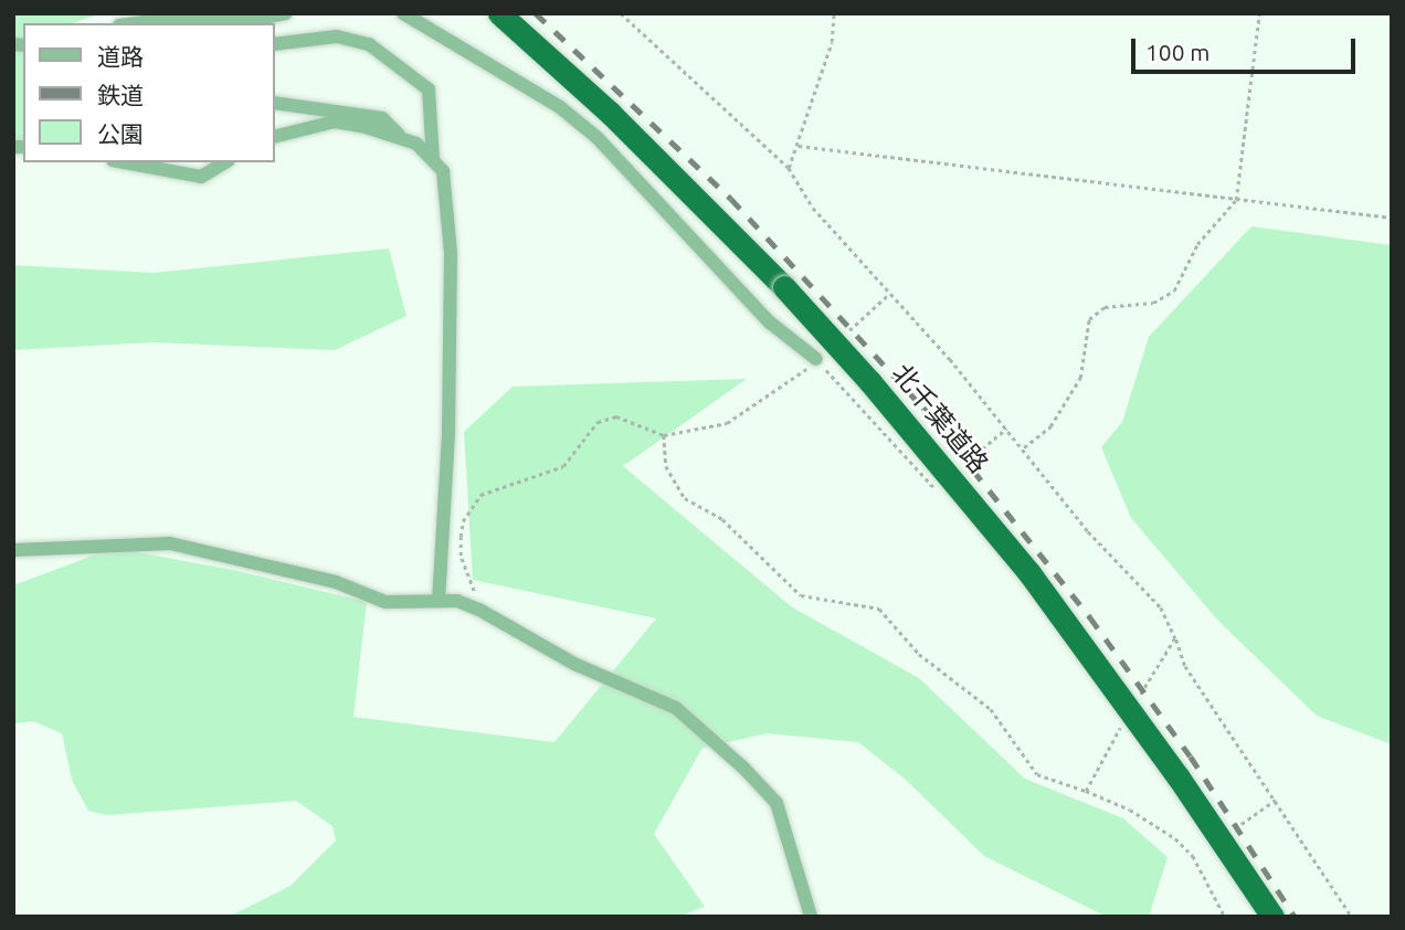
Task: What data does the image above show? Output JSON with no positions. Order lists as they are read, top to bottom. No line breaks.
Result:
{"streets":{"highway":["北千葉道路"]},"legend":["道路","鉄道","公園"],"scale_bar":"100 m"}
